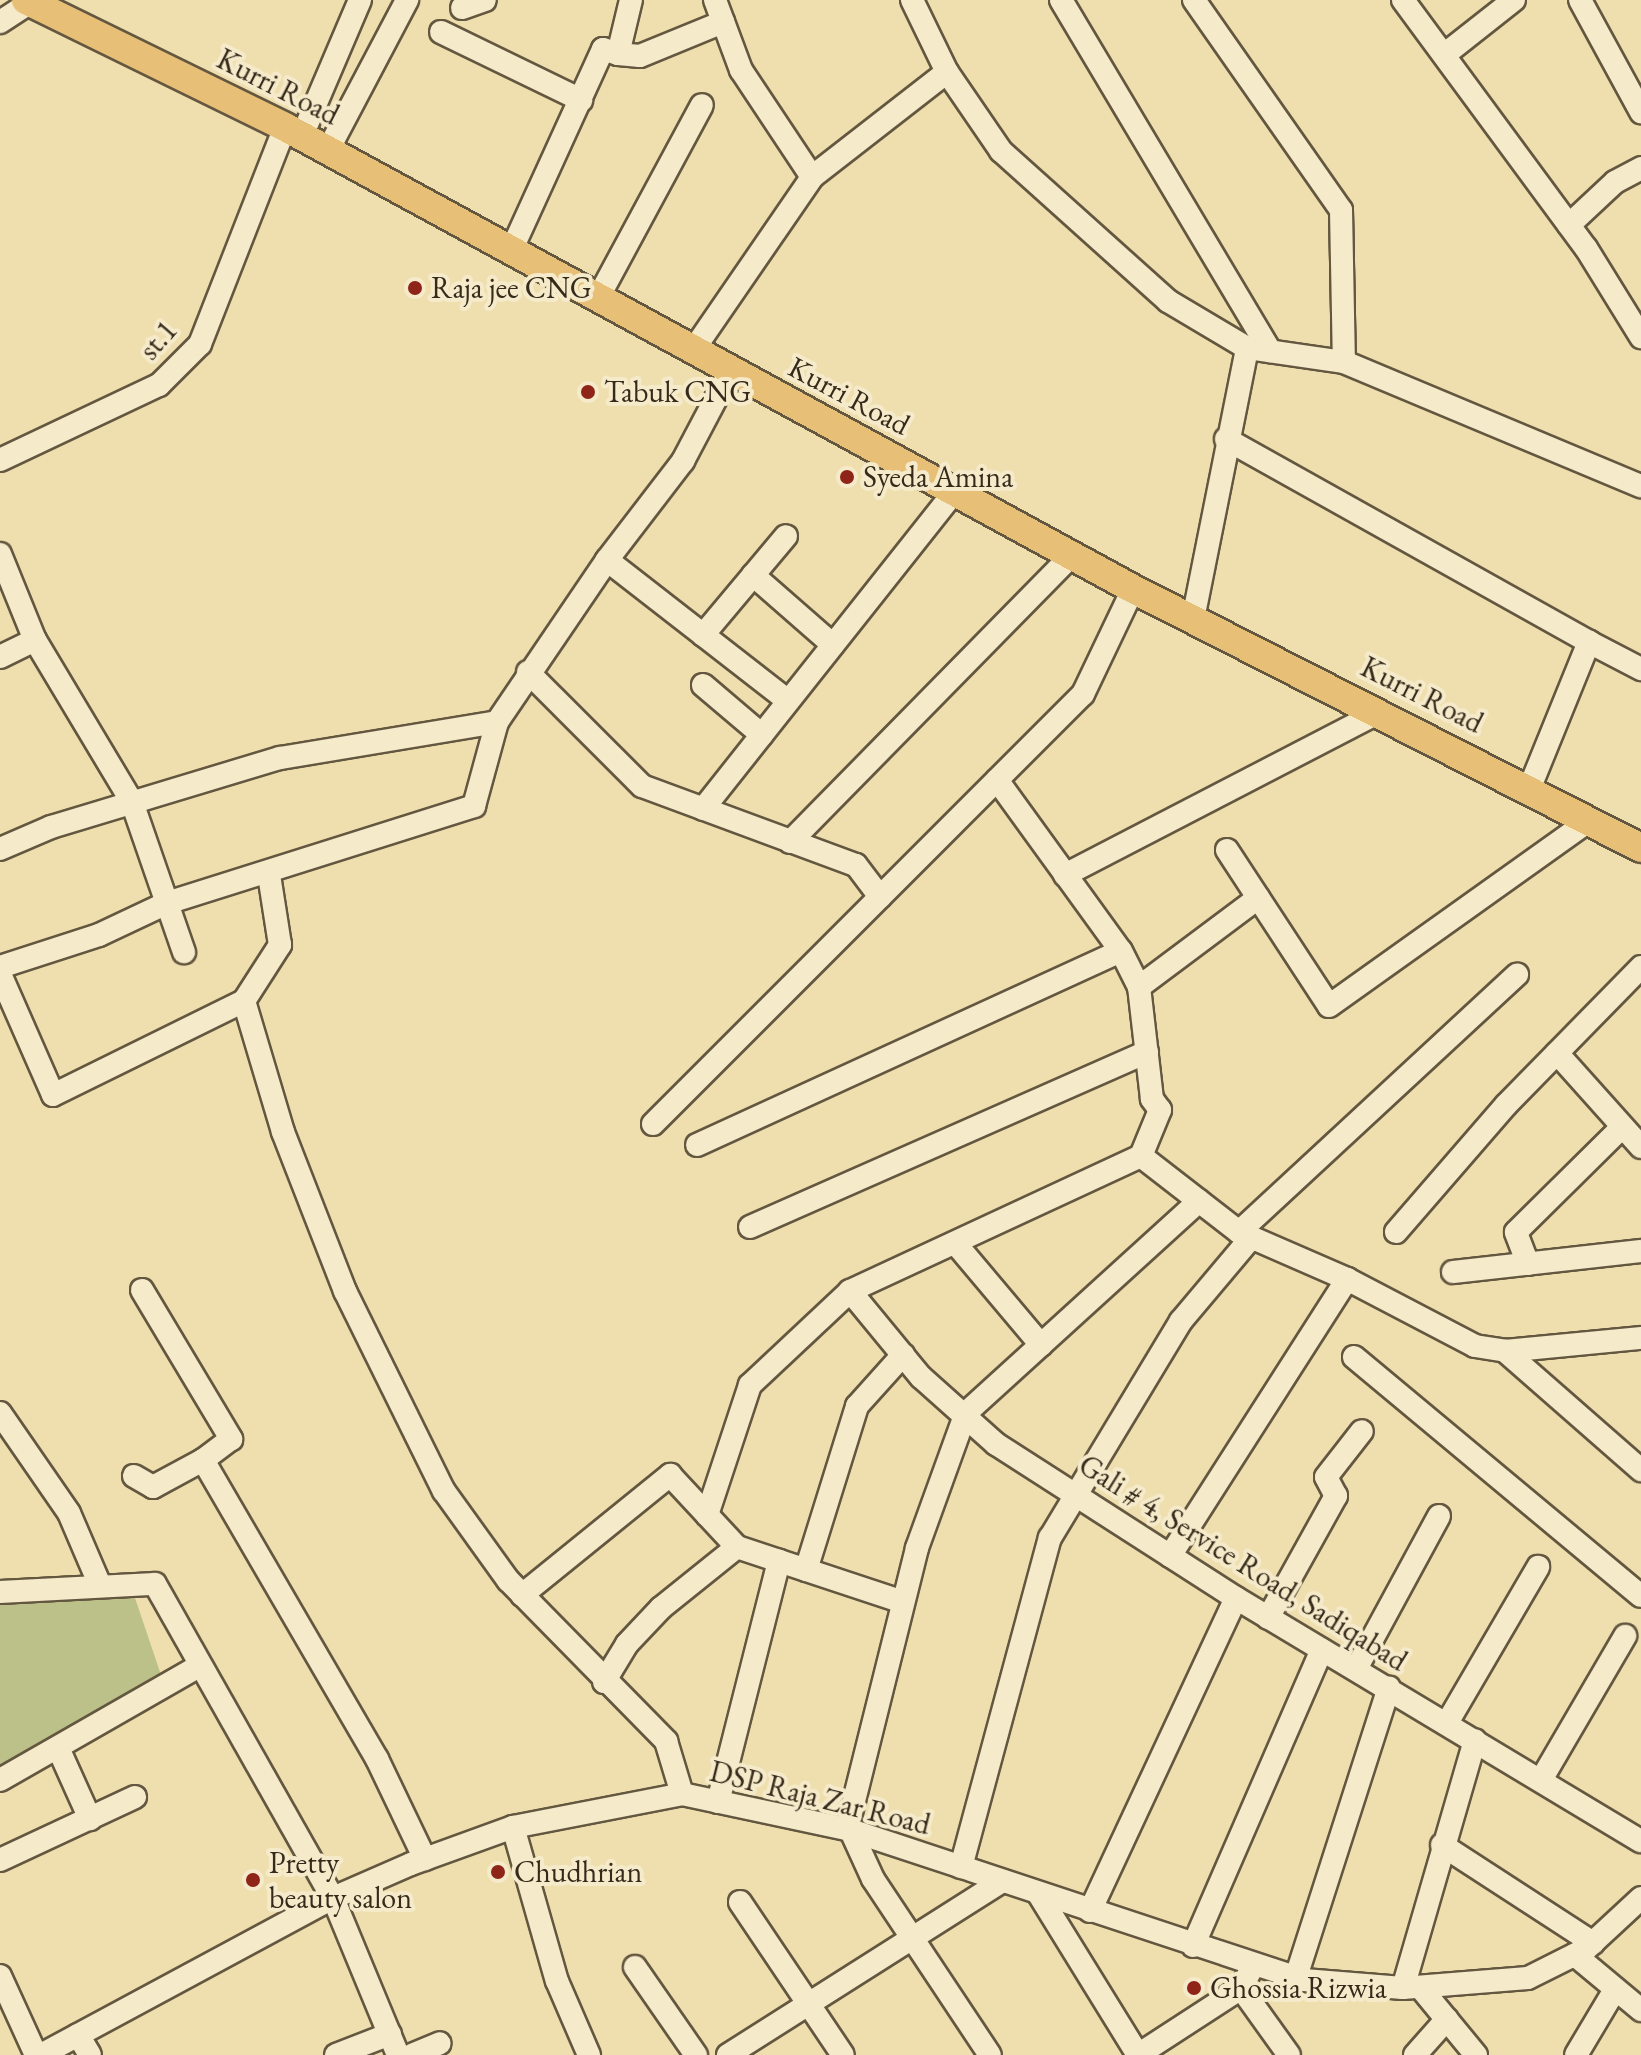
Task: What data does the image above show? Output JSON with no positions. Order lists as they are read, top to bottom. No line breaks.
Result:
{"streets":{"main road":["Kurri Road"],"street":["st.1","Gali # 4, Service Road, Sadiqabad","DSP Raja Zar Road"]},"crossings":[["Kurri Road","st.1"]],"places":["Raja jee CNG","Tabuk CNG","Syeda Amina","Chudhrian","Pretty beauty salon","Ghossia Rizwia"]}
